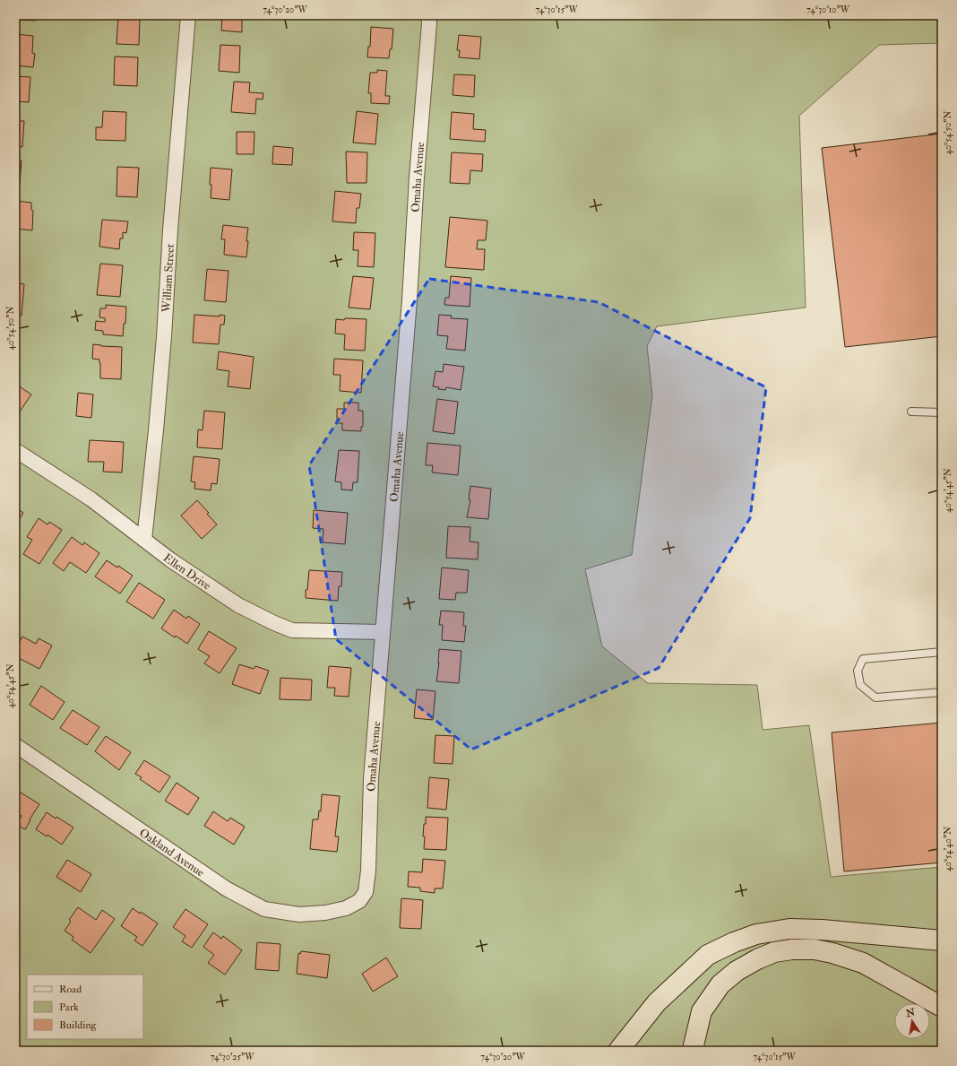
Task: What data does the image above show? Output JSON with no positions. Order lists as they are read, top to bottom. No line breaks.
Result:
{"streets":{"street":["Omaha Avenue","William Street","Ellen Drive","Oakland Avenue"]},"crossings":[["Omaha Avenue","Ellen Drive"],["Omaha Avenue","Oakland Avenue"],["William Street","Ellen Drive"]],"legend":["Road","Park","Building"],"north":"top","coordinates":["74°30'20\"W","74°30'15\"W","74°30'10\"W","40°54'50\"N","40°54'45\"N","40°54'40\"N","74°30'25\"W"]}
